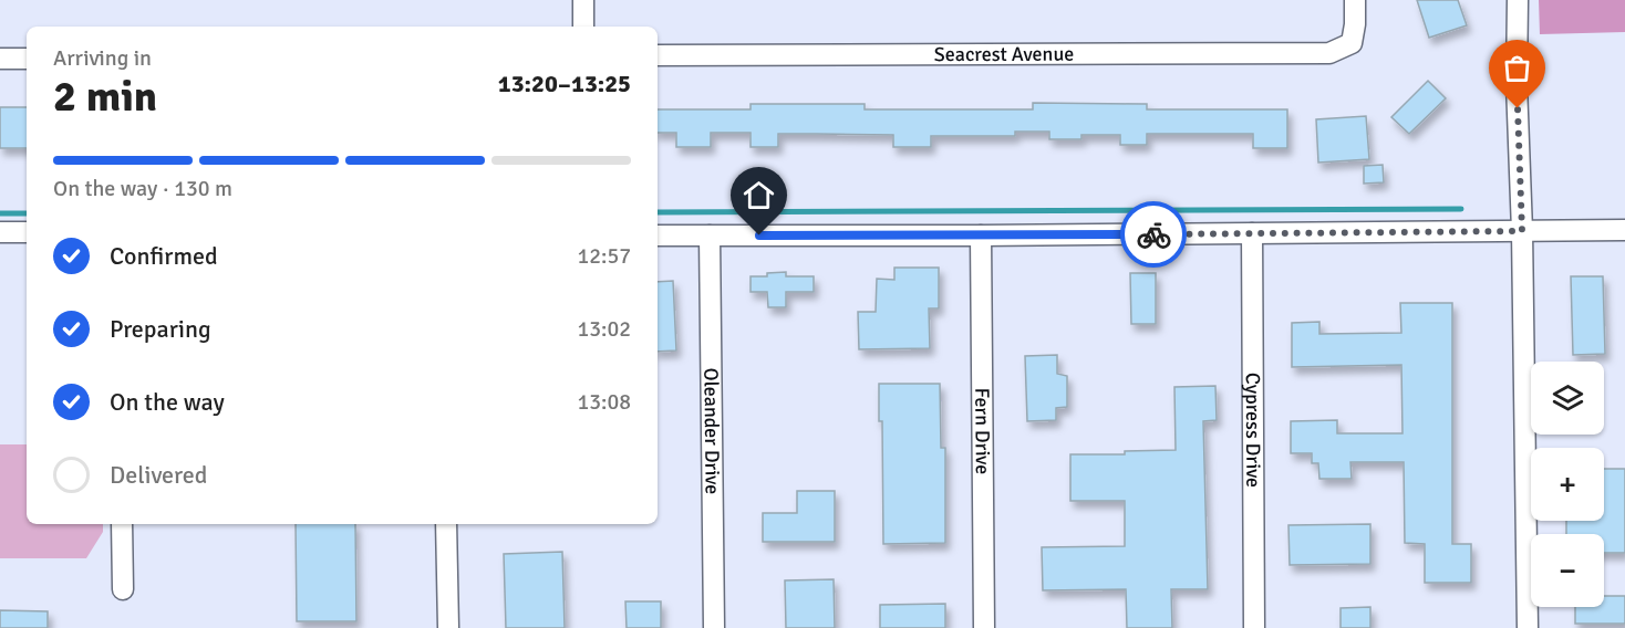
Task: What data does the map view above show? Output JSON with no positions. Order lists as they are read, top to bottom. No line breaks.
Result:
{"streets":{"street":["Seacrest Avenue","Cypress Drive","Oleander Drive","Fern Drive"]},"page":{"heading":["2 min","Arriving in","13:20–13:25"],"bar":"On the way · 130 m","list":[["Confirmed","12:57"],["Preparing","13:02"],["On the way","13:08"],"Delivered"],"map_buttons":["+","−"]}}
